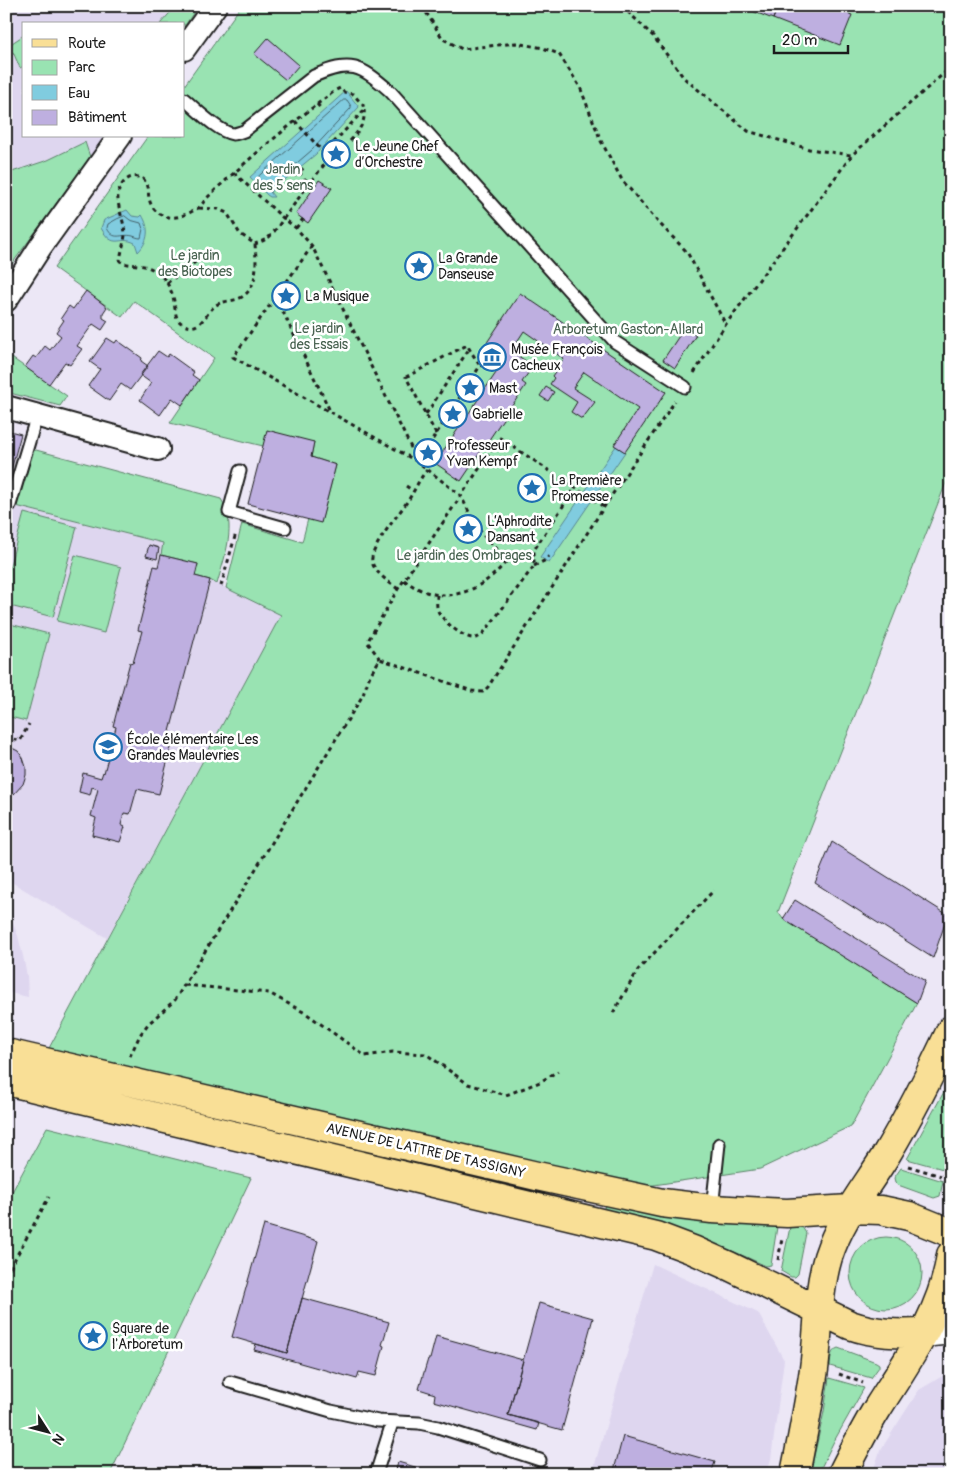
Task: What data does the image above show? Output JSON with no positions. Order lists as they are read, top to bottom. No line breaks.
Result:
{"streets":{"main road":["AVENUE DE LATTRE DE TASSIGNY"]},"parks":["Jardin des 5 sens","Le jardin des Biotopes","Le jardin des Essais","Arboretum Gaston-Allard","Le jardin des Ombrages"],"places":{"place":["Le Jeune Chef d’Orchestre","La Grande Danseuse","La Musique","Mast","Gabrielle","Professeur Yvan Kempf","La Première Promesse","L’Aphrodite Dansant","Square de l'Arboretum"],"museum":["Musée François Cacheux"],"school or university":["École élémentaire Les Grandes Maulevries"]},"legend":["Route","Parc","Eau","Bâtiment"],"scale_bar":"20 m","north":"bottom right"}
